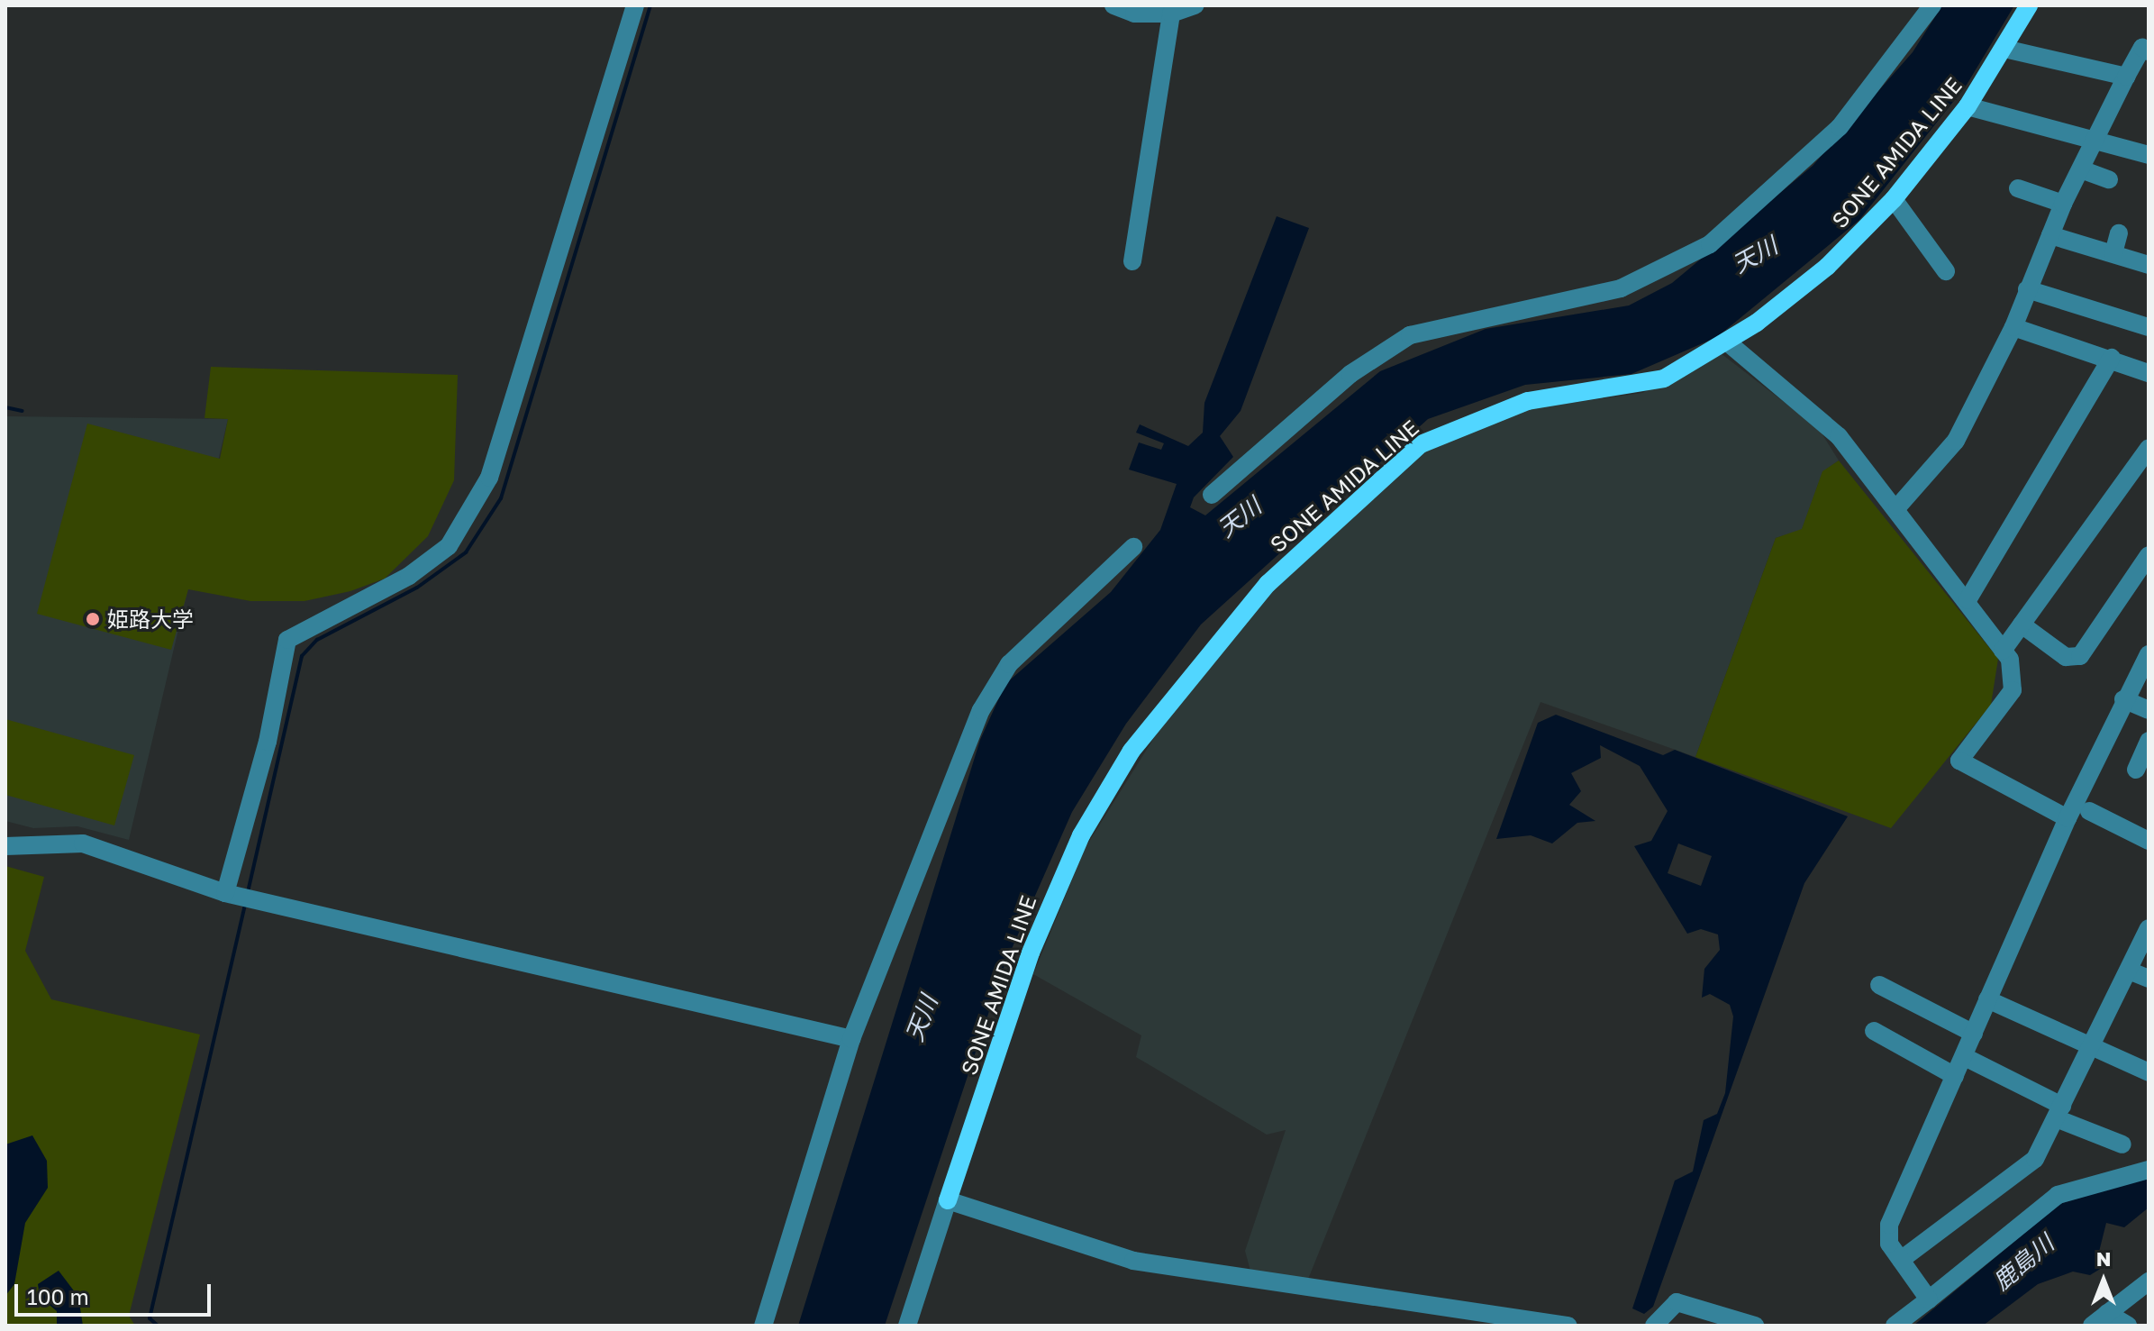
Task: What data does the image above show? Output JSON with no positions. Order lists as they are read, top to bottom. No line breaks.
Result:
{"streets":{"main road":["SONE AMIDA LINE"]},"water":["天川","鹿島川"],"places":["姫路大学"],"scale_bar":"100 m","north":"top"}
